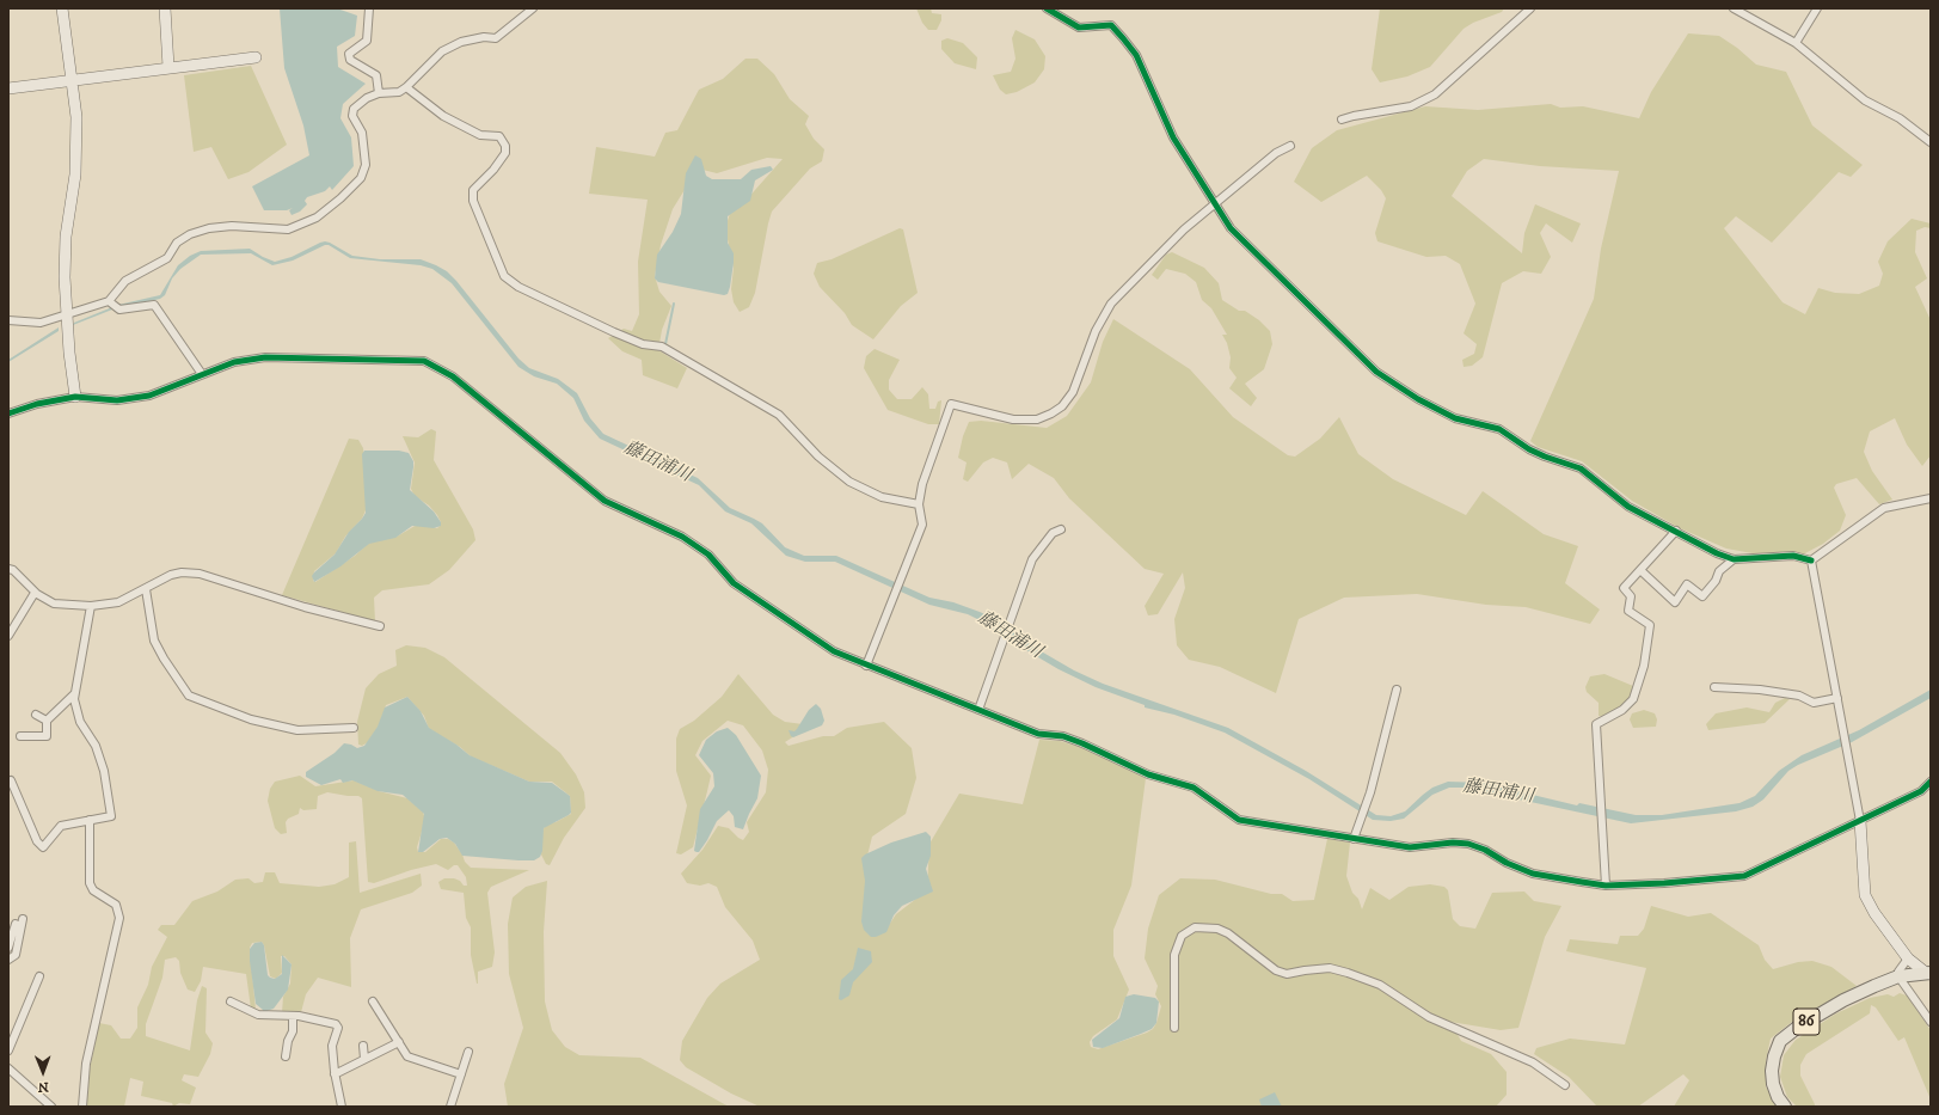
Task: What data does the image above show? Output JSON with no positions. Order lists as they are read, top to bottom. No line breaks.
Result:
{"streets":{"main road":["86"]},"water":["藤田浦川"],"north":"bottom"}
